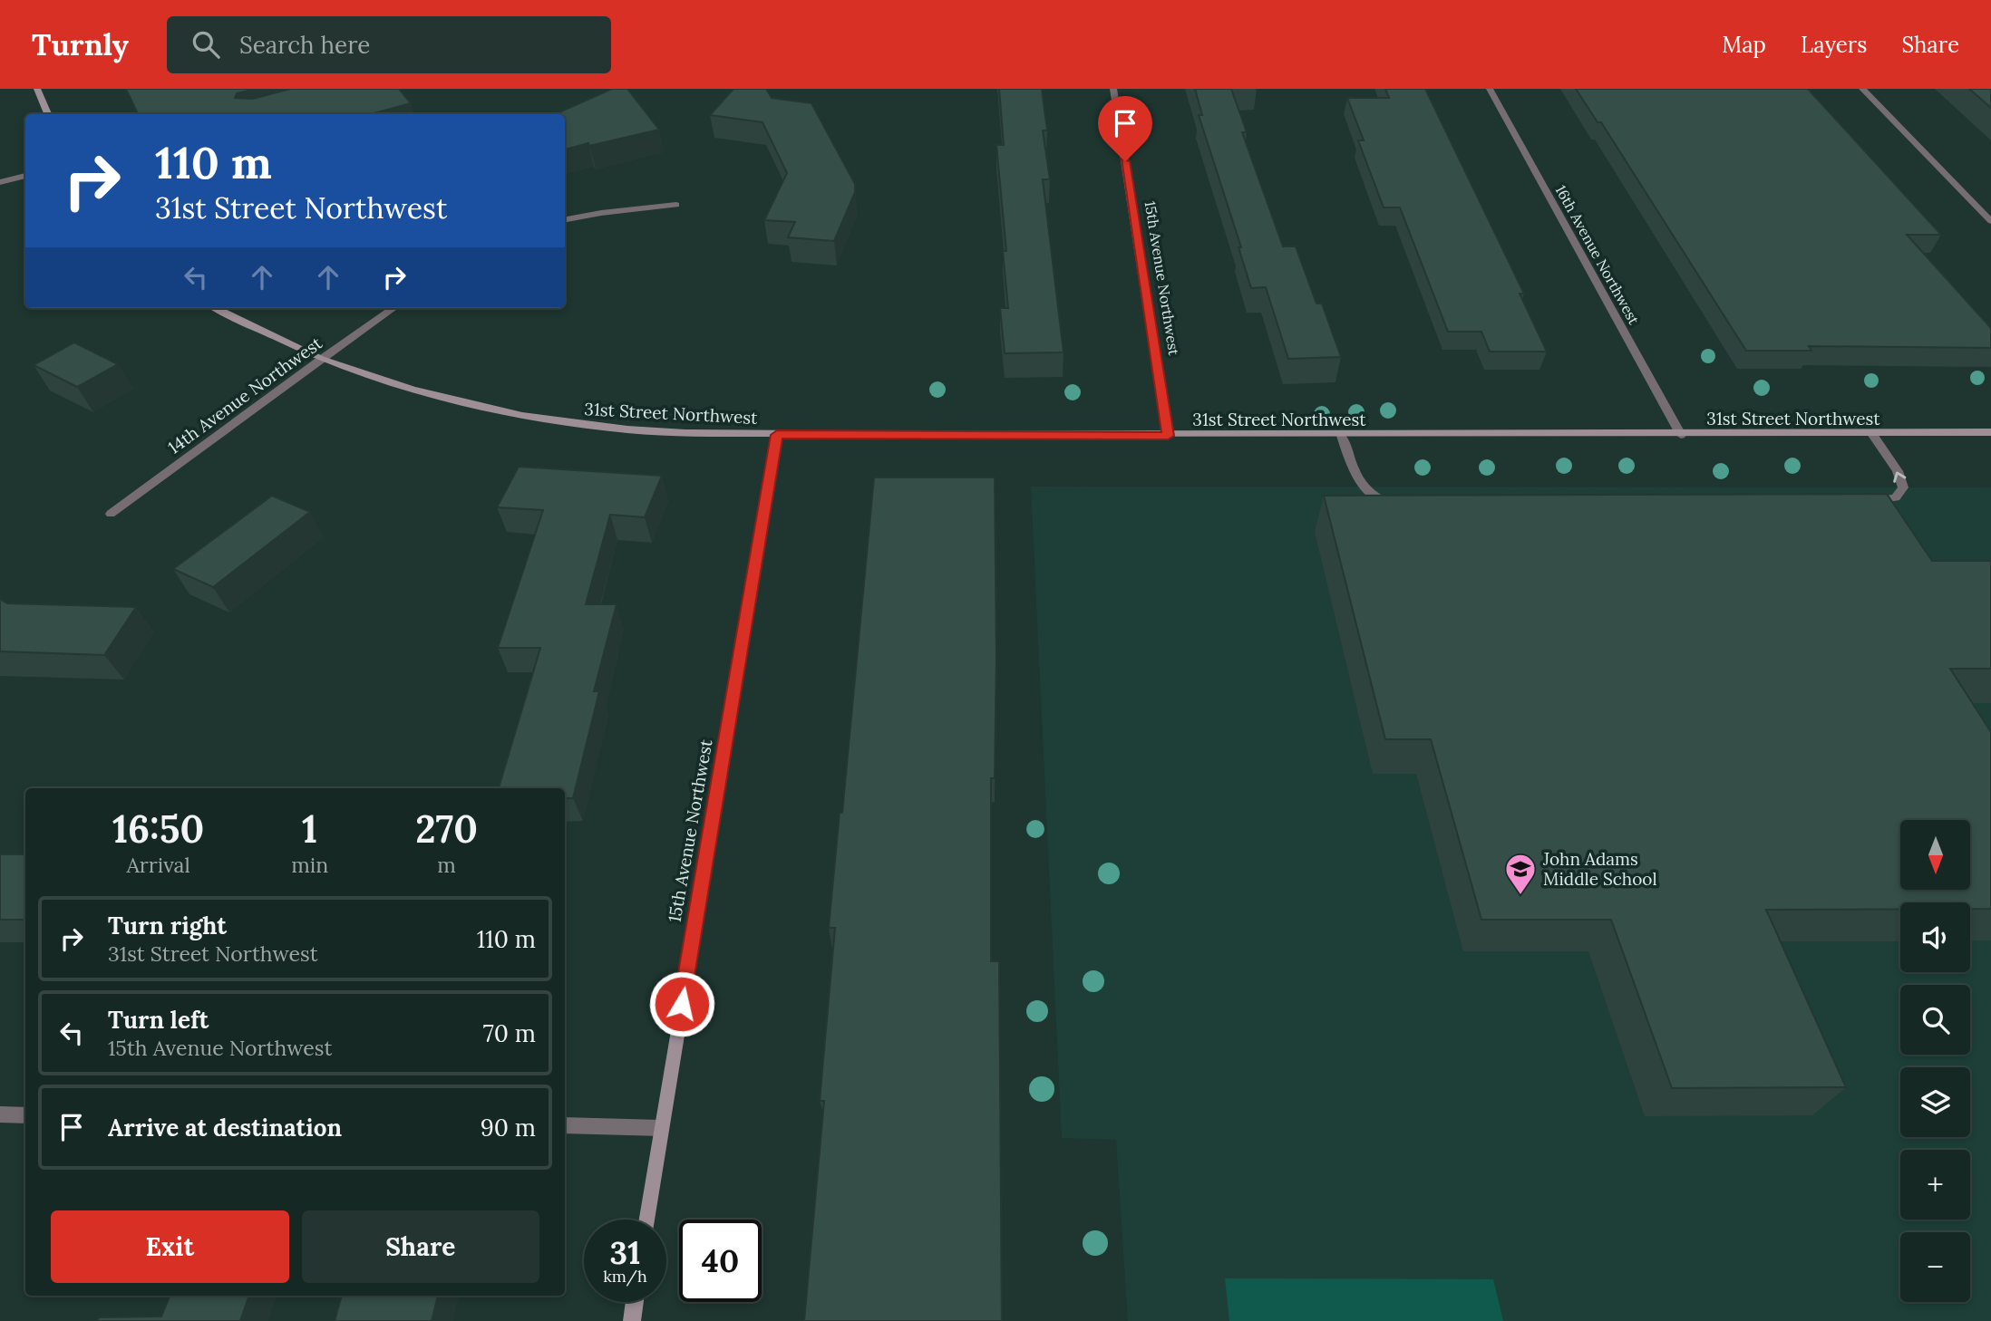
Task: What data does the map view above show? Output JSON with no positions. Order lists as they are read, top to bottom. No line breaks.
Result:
{"streets":{"street":["16th Avenue Northwest","15th Avenue Northwest","14th Avenue Northwest","31st Street Northwest"]},"crossings":[["16th Avenue Northwest","31st Street Northwest"],["15th Avenue Northwest","31st Street Northwest"],["14th Avenue Northwest","31st Street Northwest"]],"places":{"school or university":["John Adams Middle School"]},"north":"bottom","page":{"header":"Turnly","search":"Search here","nav":["Map","Layers","Share"],"turn":["110 m","31st Street Northwest"],"eta":["16:50","Arrival","1","min","270","m"],"map_buttons":["+","−"],"list":[{"name":"Turn right","note":"31st Street Northwest","value":"110 m"},{"name":"Turn left","note":"15th Avenue Northwest","value":"70 m"},{"name":"Arrive at destination","value":"90 m"}],"buttons":["Exit","Share"],"speed":"31 km/h","limit":"40"}}
